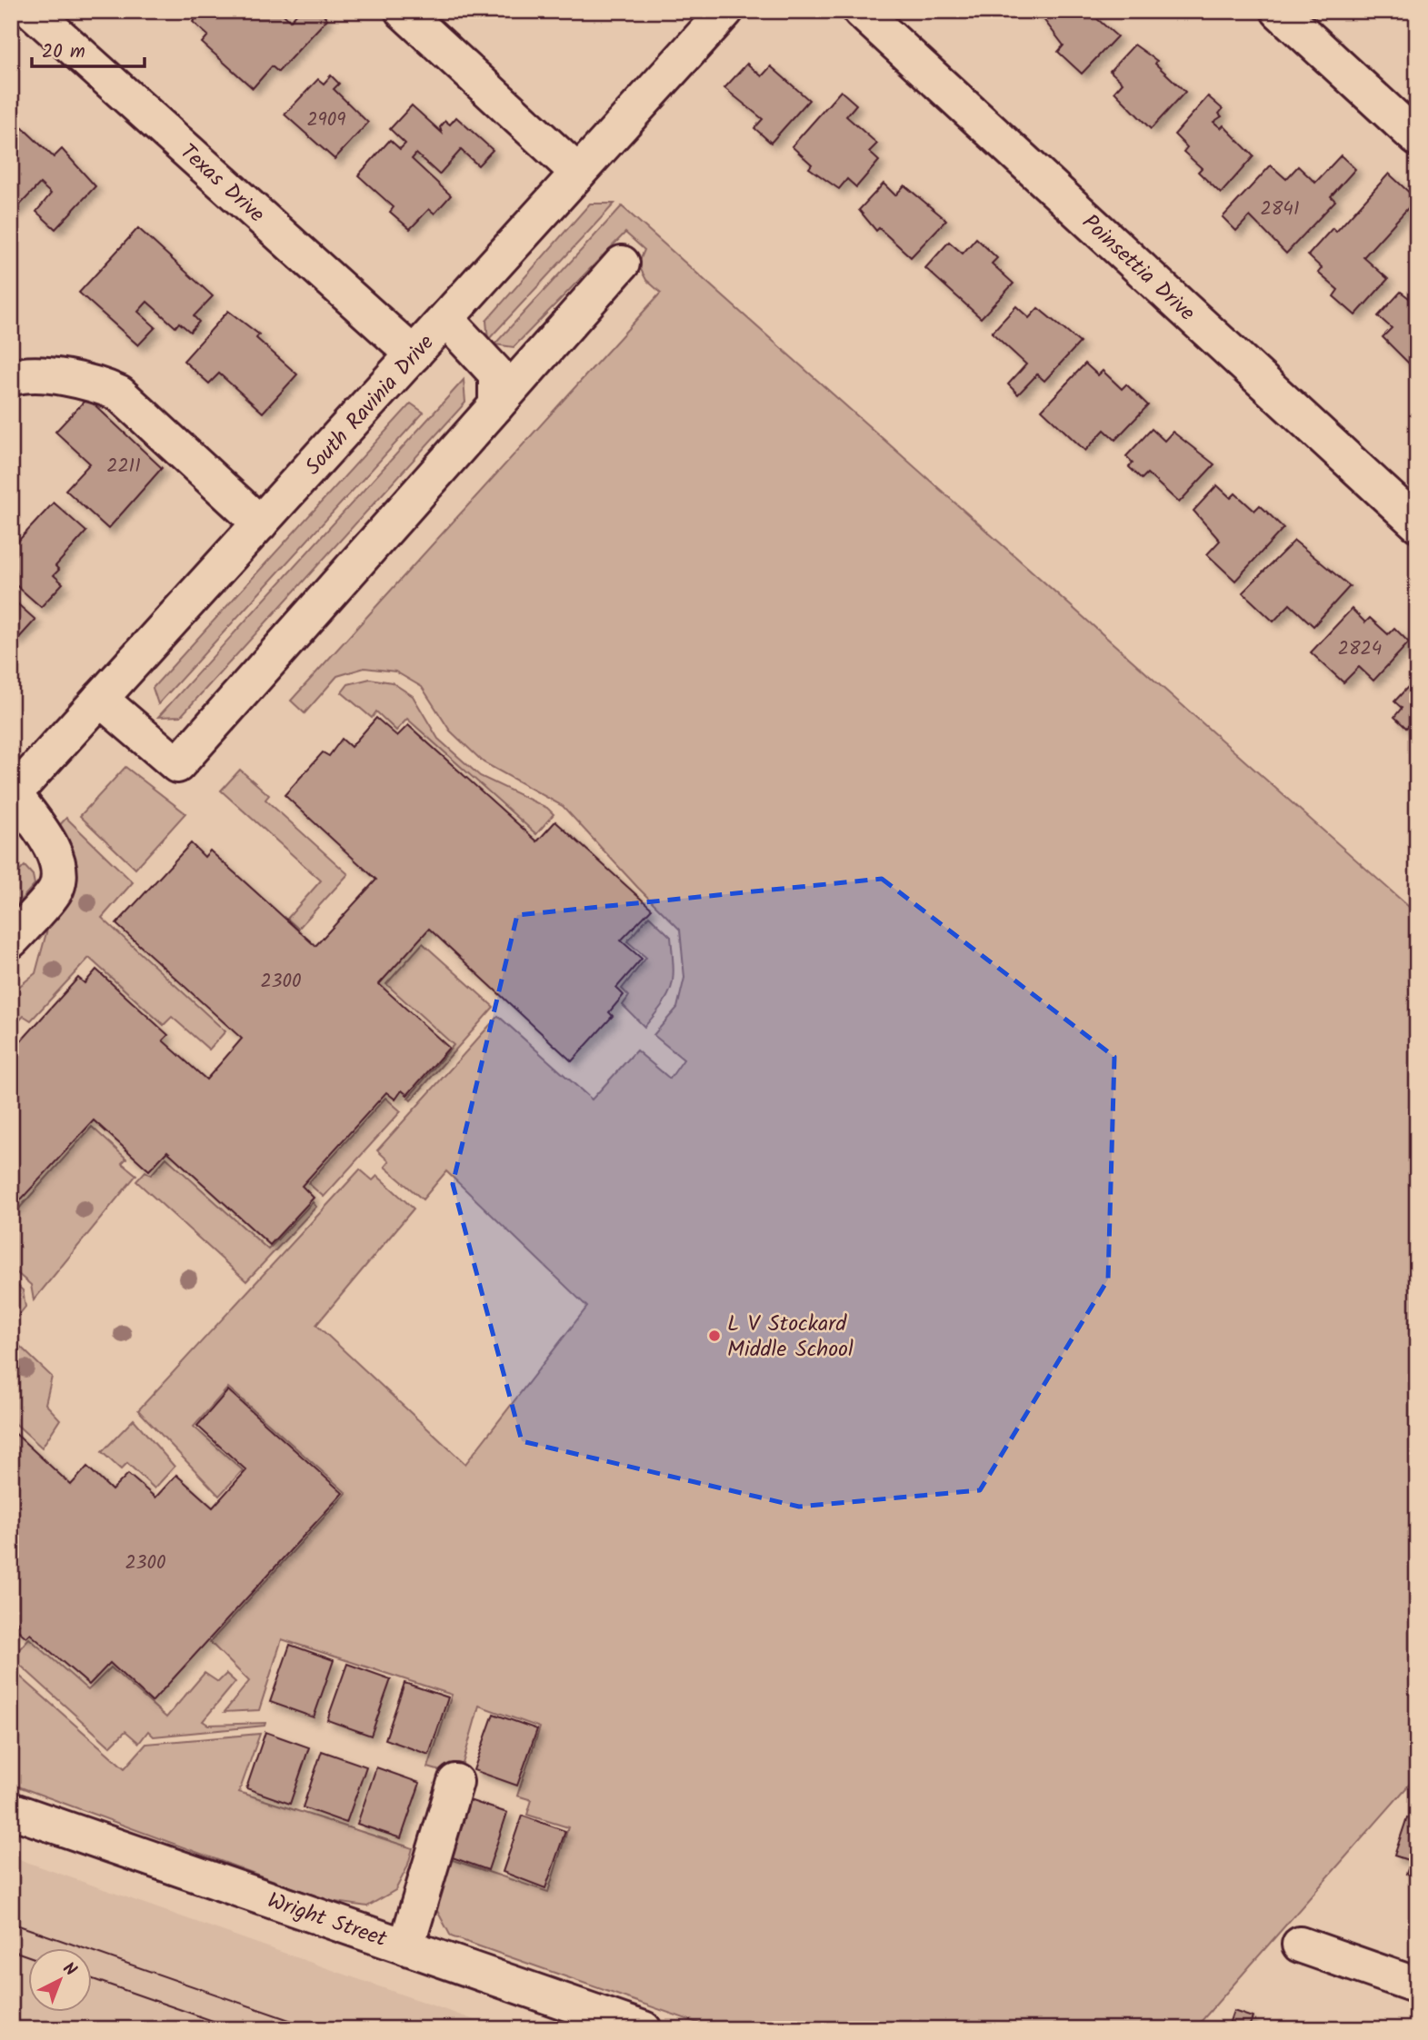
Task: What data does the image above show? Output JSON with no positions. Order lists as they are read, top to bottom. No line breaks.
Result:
{"streets":{"street":["Texas Drive","Poinsettia Drive","South Ravinia Drive","Wright Street"]},"crossings":[["Texas Drive","South Ravinia Drive"]],"places":["L V Stockard Middle School"],"house_numbers":["2909","2841","2211","2824","2300","2300"],"scale_bar":"20 m","north":"top right"}
